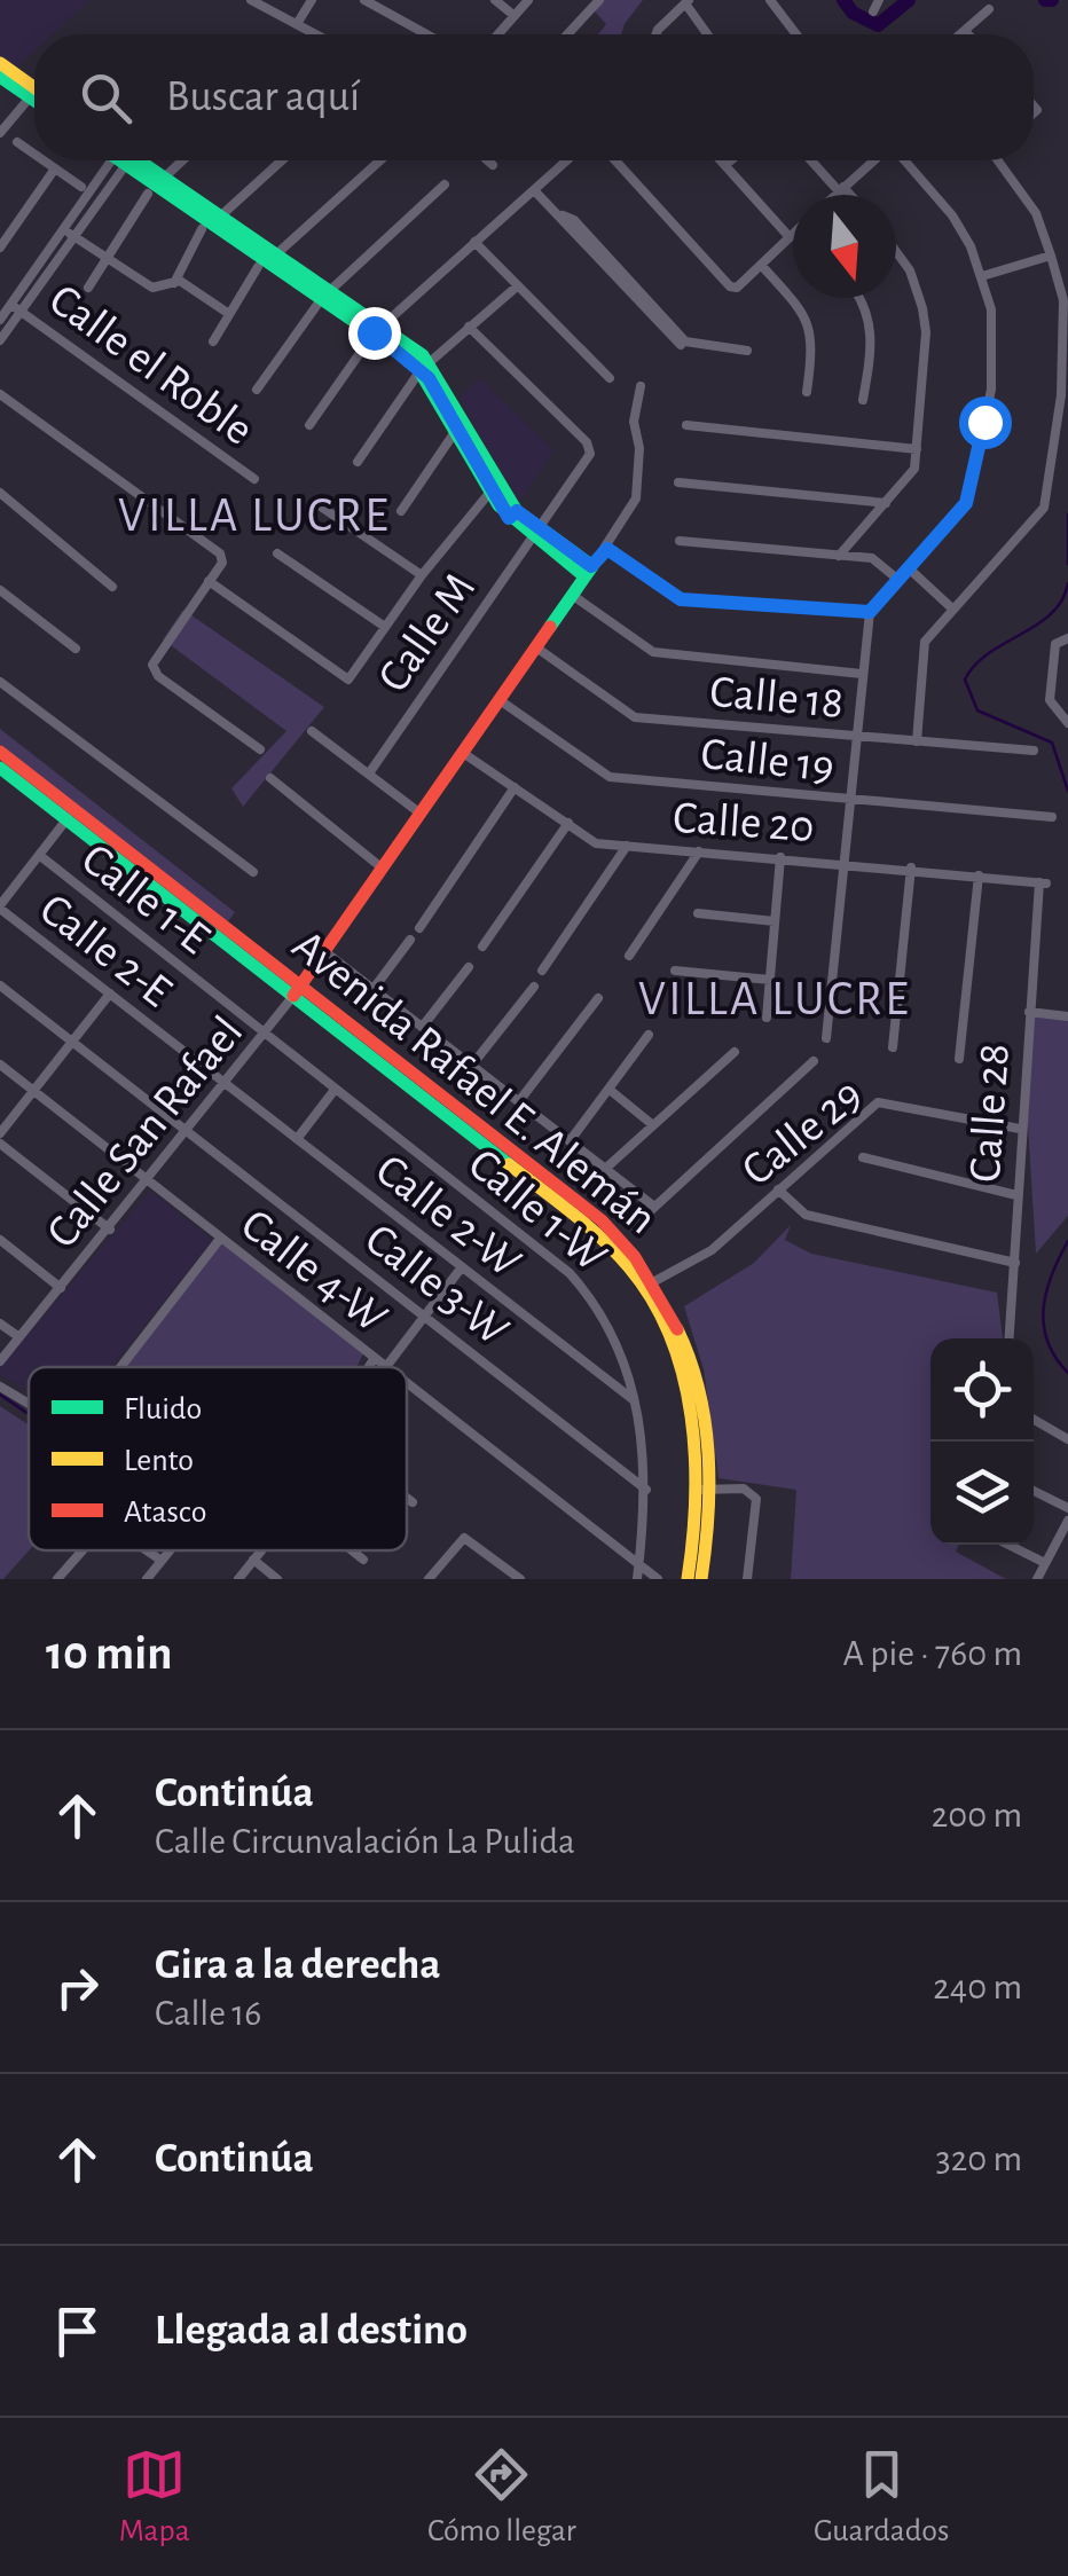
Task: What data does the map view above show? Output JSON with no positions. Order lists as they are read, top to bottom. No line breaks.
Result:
{"streets":{"main road":["Avenida Rafael E. Alemán"],"street":["Calle el Roble","Calle M","Calle 18","Calle 19","Calle 20","Calle 1-E","Calle 2-E","Calle 28","Calle San Rafael","Calle 29","Calle 1-W","Calle 2-W","Calle 4-W","Calle 3-W"]},"crossings":[["Calle 20","Calle 28"],["Calle 1-E","Calle San Rafael"],["Calle 1-E","Calle 1-W"],["Calle 2-E","Calle San Rafael"],["Calle 2-E","Calle 2-W"],["Avenida Rafael E. Alemán","Calle San Rafael"],["Avenida Rafael E. Alemán","Calle 29"],["Calle 28","Calle 29"],["Calle San Rafael","Calle 1-W"],["Calle San Rafael","Calle 2-W"],["Calle San Rafael","Calle 4-W"],["Calle San Rafael","Calle 3-W"],["Calle 1-W","Calle 2-W"],["Calle 1-W","Calle 4-W"],["Calle 1-W","Calle 3-W"]],"districts":["VILLA LUCRE","VILLA LUCRE"],"legend":["Fluido","Lento","Atasco"],"north":"bottom","page":{"search":"Buscar aquí","heading":["10 min","A pie · 760 m"],"list":[["Continúa","Calle Circunvalación La Pulida","200 m"],["Gira a la derecha","Calle 16","240 m"],["Continúa","320 m"],"Llegada al destino"],"nav":["Mapa","Cómo llegar","Guardados"]}}
